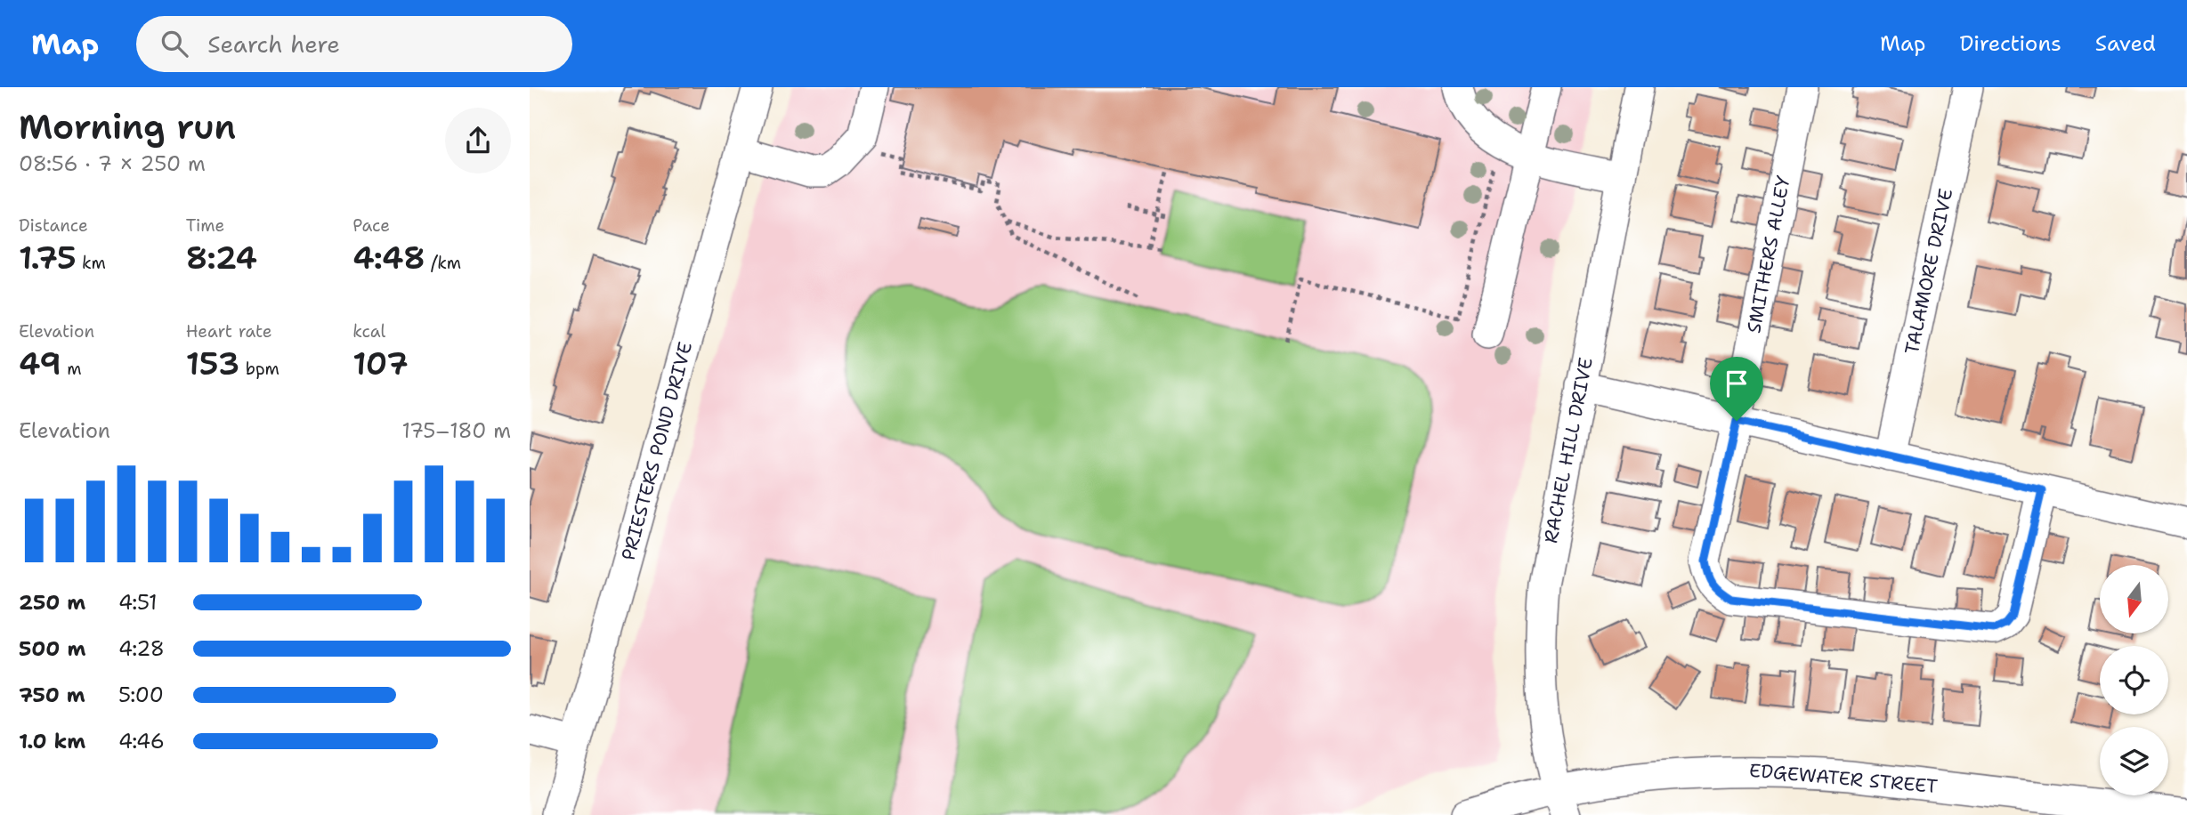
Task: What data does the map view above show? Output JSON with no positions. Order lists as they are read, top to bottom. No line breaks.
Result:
{"streets":{"street":["SMITHERS ALLEY","TALAMORE DRIVE","RACHEL HILL DRIVE","PRIESTERS POND DRIVE","EDGEWATER STREET"]},"crossings":[["RACHEL HILL DRIVE","EDGEWATER STREET"]],"north":"bottom","page":{"header":"Map","search":"Search here","nav":["Map","Directions","Saved"],"heading":["Morning run","08:56 · 7 × 250 m"],"stats":[["Distance","1.75 km"],["Time","8:24"],["Pace","4:48 /km"],["Elevation","49 m"],["Heart rate","153 bpm"],["kcal","107"]],"chart":["Elevation","175–180 m"],"list":[{"name":"250 m","note":"4:51"},{"name":"500 m","note":"4:28"},{"name":"750 m","note":"5:00"},{"name":"1.0 km","note":"4:46"}]}}
